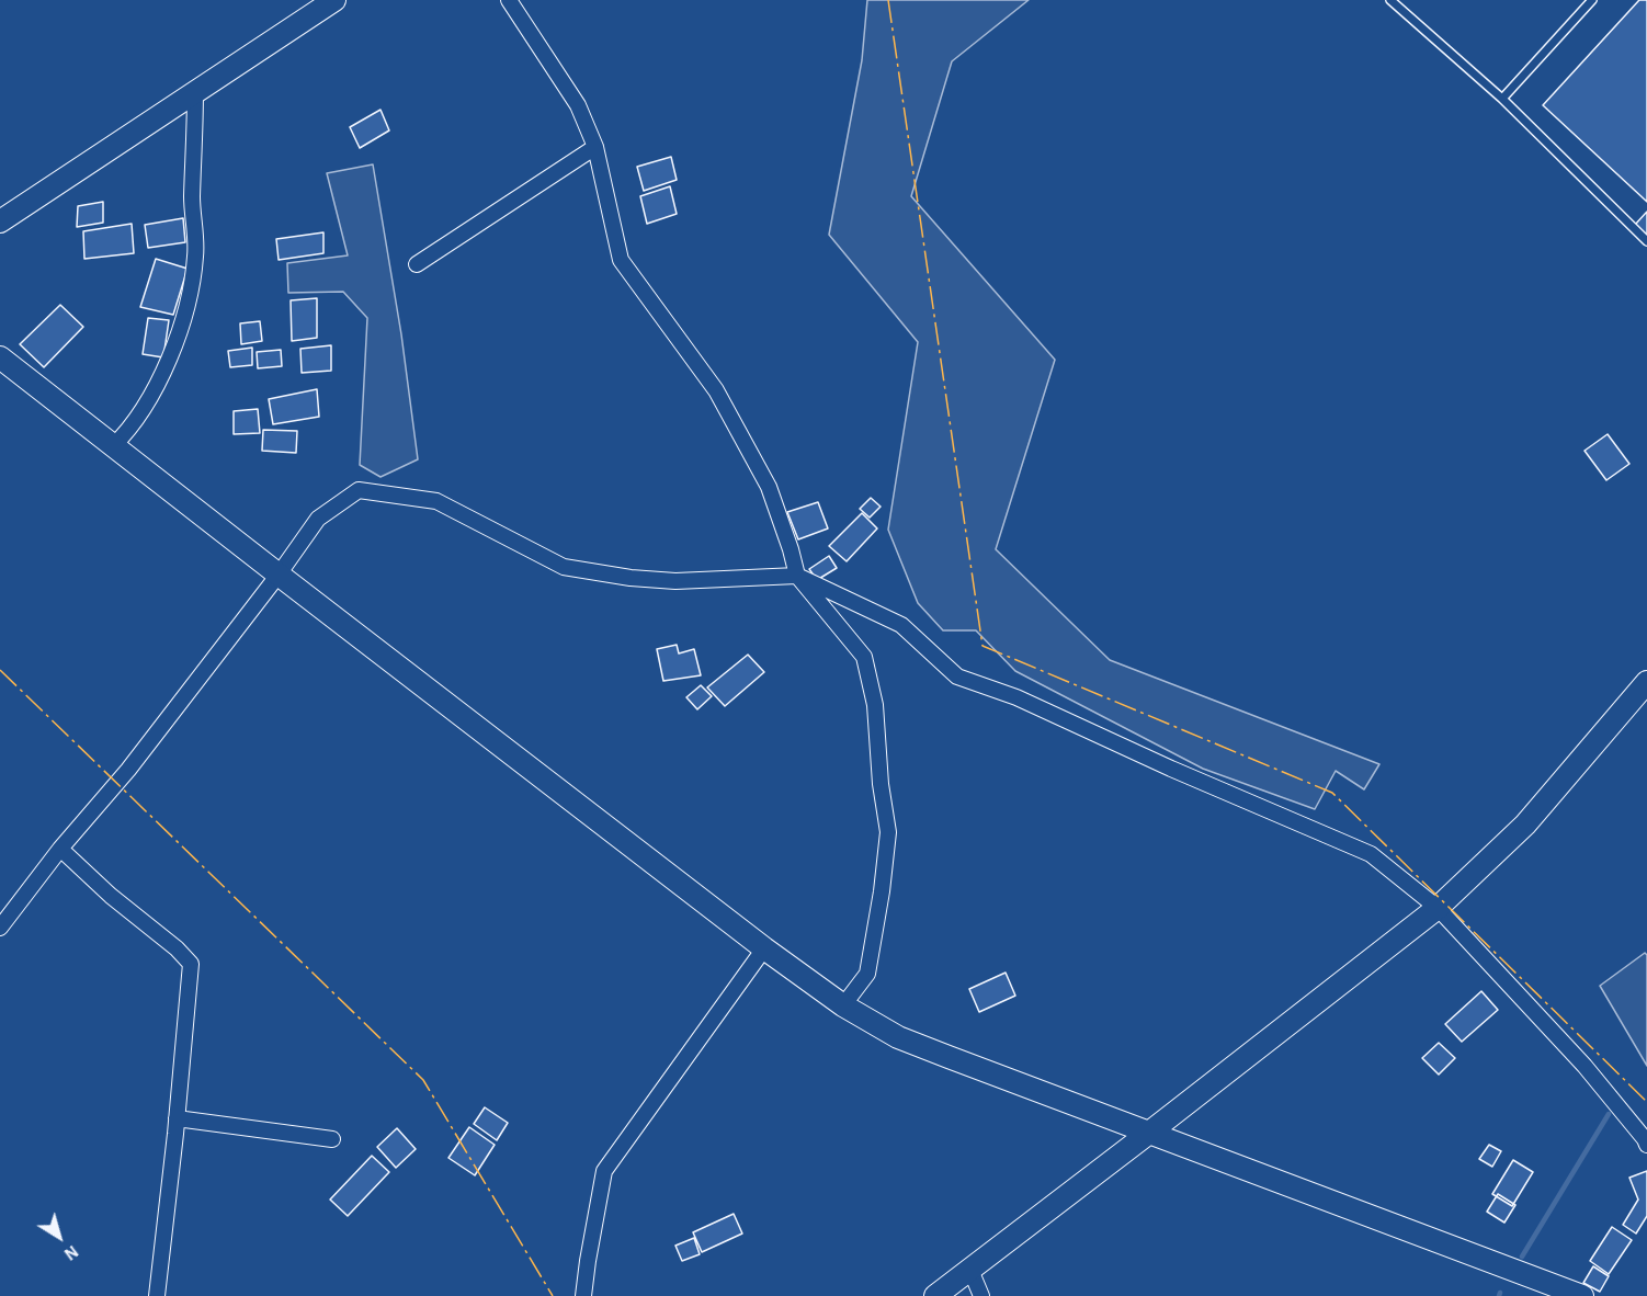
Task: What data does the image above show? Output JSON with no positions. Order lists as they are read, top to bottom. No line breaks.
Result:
{"north":"bottom right"}
